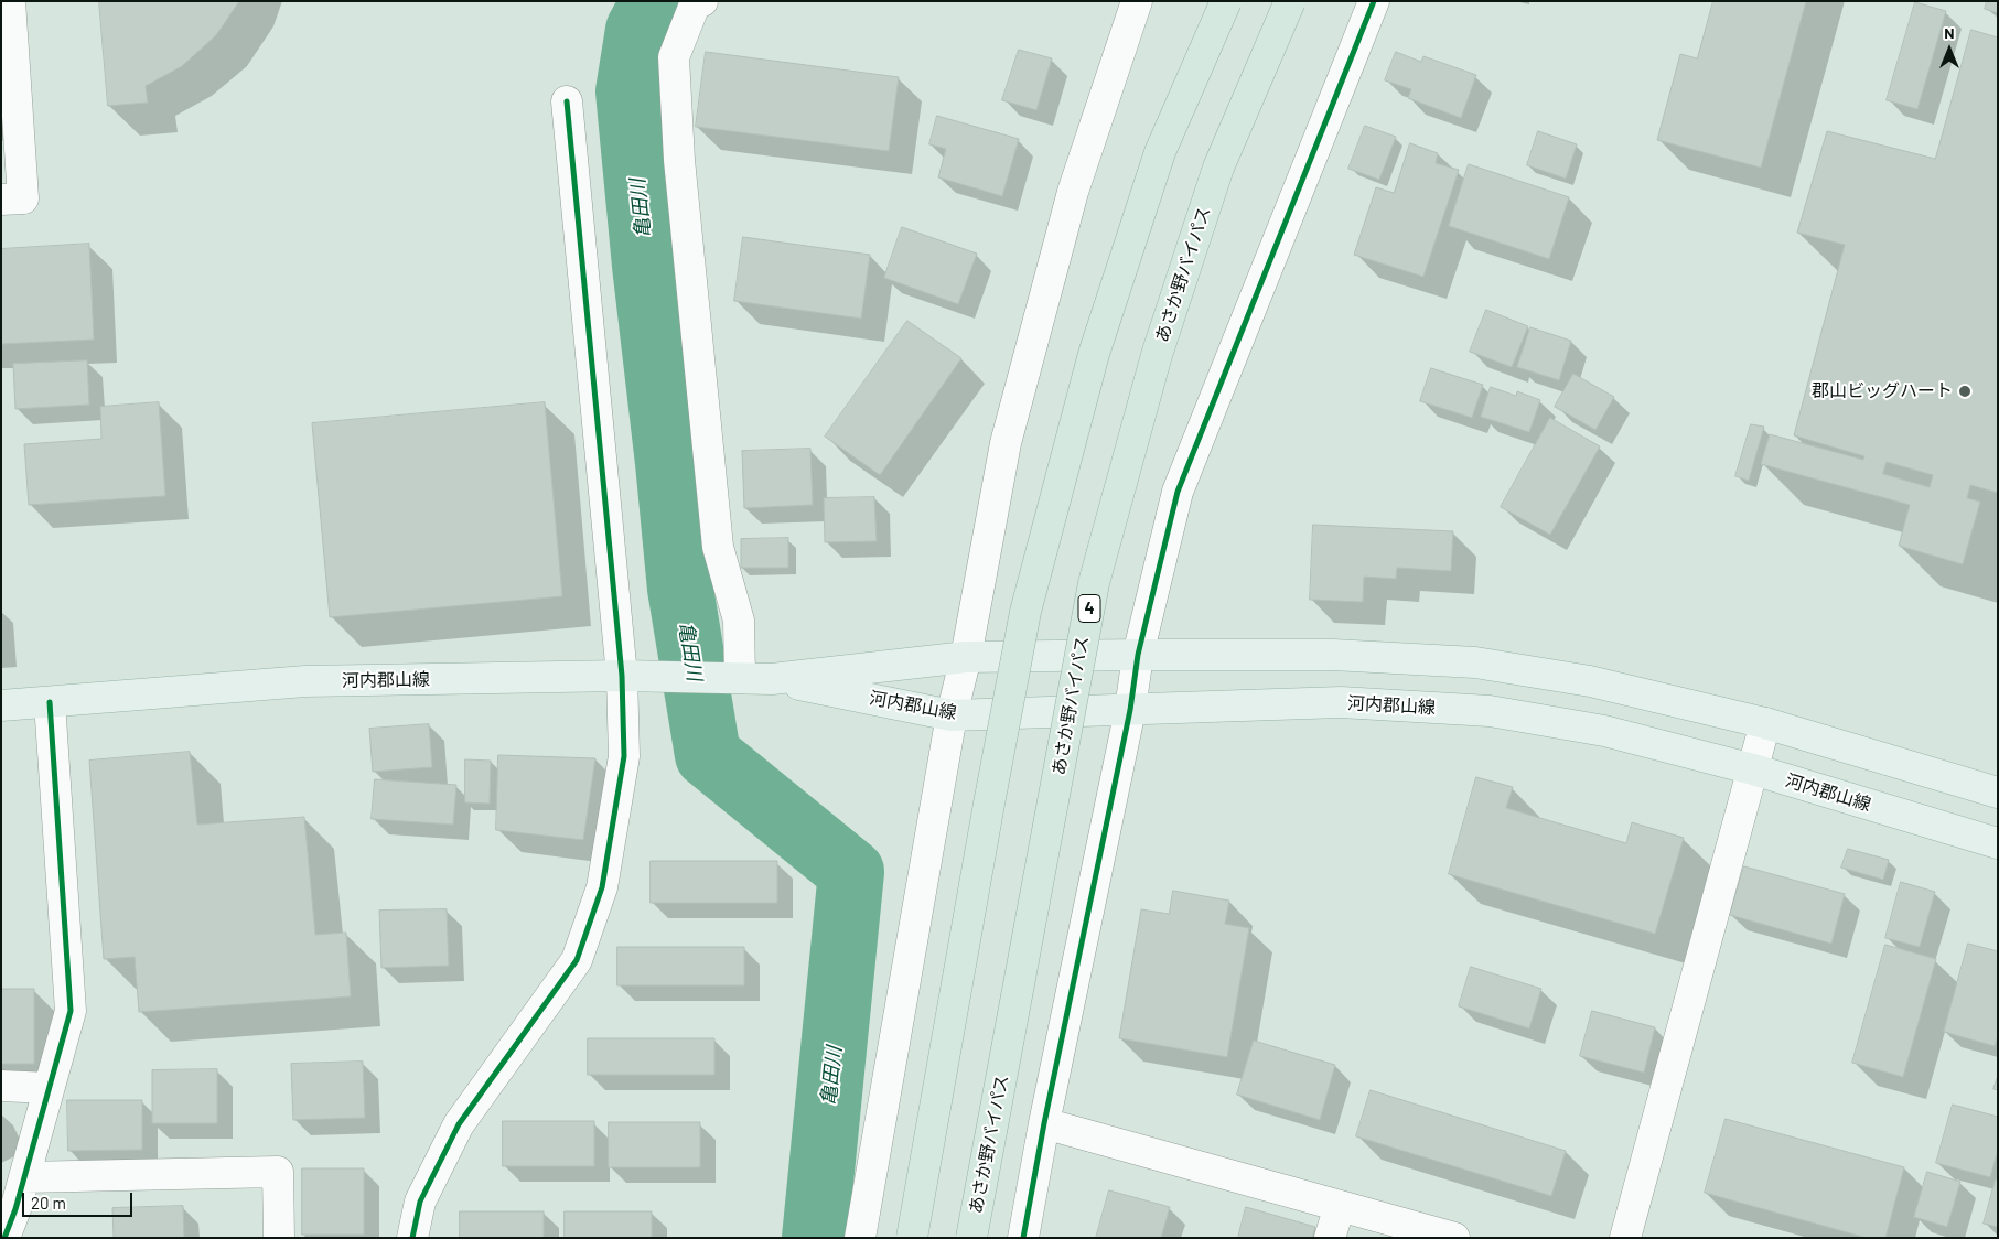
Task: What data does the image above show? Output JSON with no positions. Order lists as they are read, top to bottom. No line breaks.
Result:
{"streets":{"highway":["あさか野バイパス","4"],"main road":["河内郡山線"]},"water":["亀田川"],"places":["郡山ビッグハート"],"scale_bar":"20 m","north":"top"}
